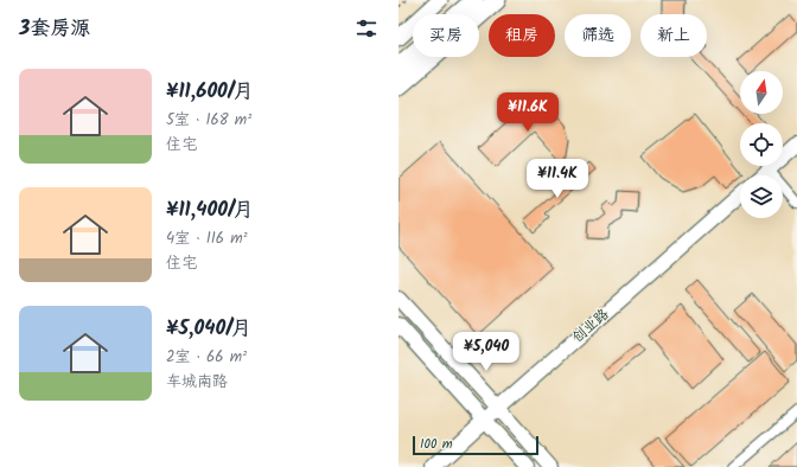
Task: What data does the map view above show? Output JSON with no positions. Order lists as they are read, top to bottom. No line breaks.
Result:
{"streets":{"main road":["创业路"]},"scale_bar":"100 m","north":"top","page":{"heading":"3套房源","chip":["买房","租房","筛选","新上"],"list":[{"name":"¥11,600/月","note":"5室 · 168 m² · 住宅"},{"name":"¥11,400/月","note":"4室 · 116 m² · 住宅"},{"name":"¥5,040/月","note":"2室 · 66 m² · 车城南路"}],"price":["¥11.6K","¥11.4K","¥5,040"],"scale":"100 m"}}
